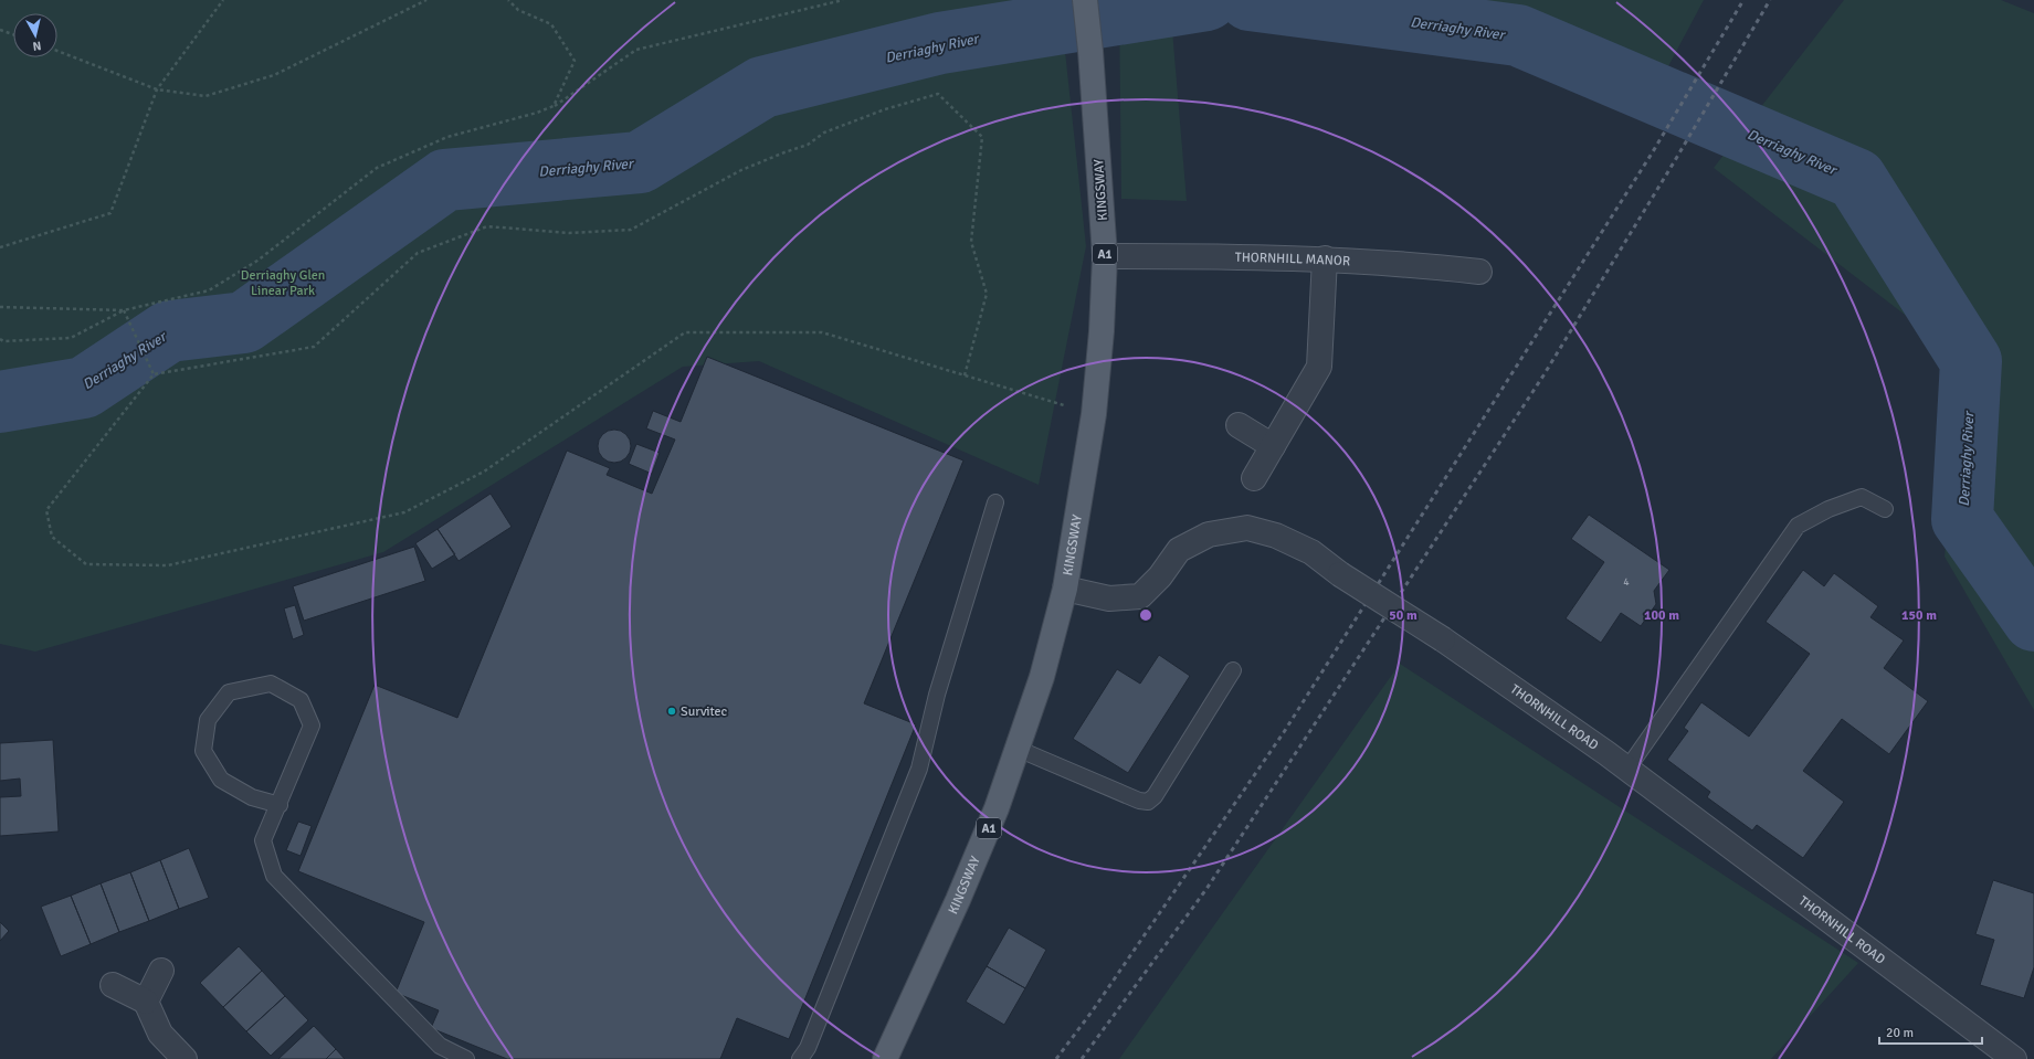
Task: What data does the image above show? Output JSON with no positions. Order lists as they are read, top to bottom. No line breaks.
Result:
{"streets":{"main road":["KINGSWAY","A1"],"street":["THORNHILL MANOR","THORNHILL ROAD"]},"crossings":[["KINGSWAY","THORNHILL MANOR"],["KINGSWAY","THORNHILL ROAD"]],"water":["Derriaghy River"],"parks":["Derriaghy Glen Linear Park"],"places":["Survitec"],"house_numbers":["4"],"scale_bar":"20 m","north":"bottom","rings":["50 m","100 m","150 m"]}
